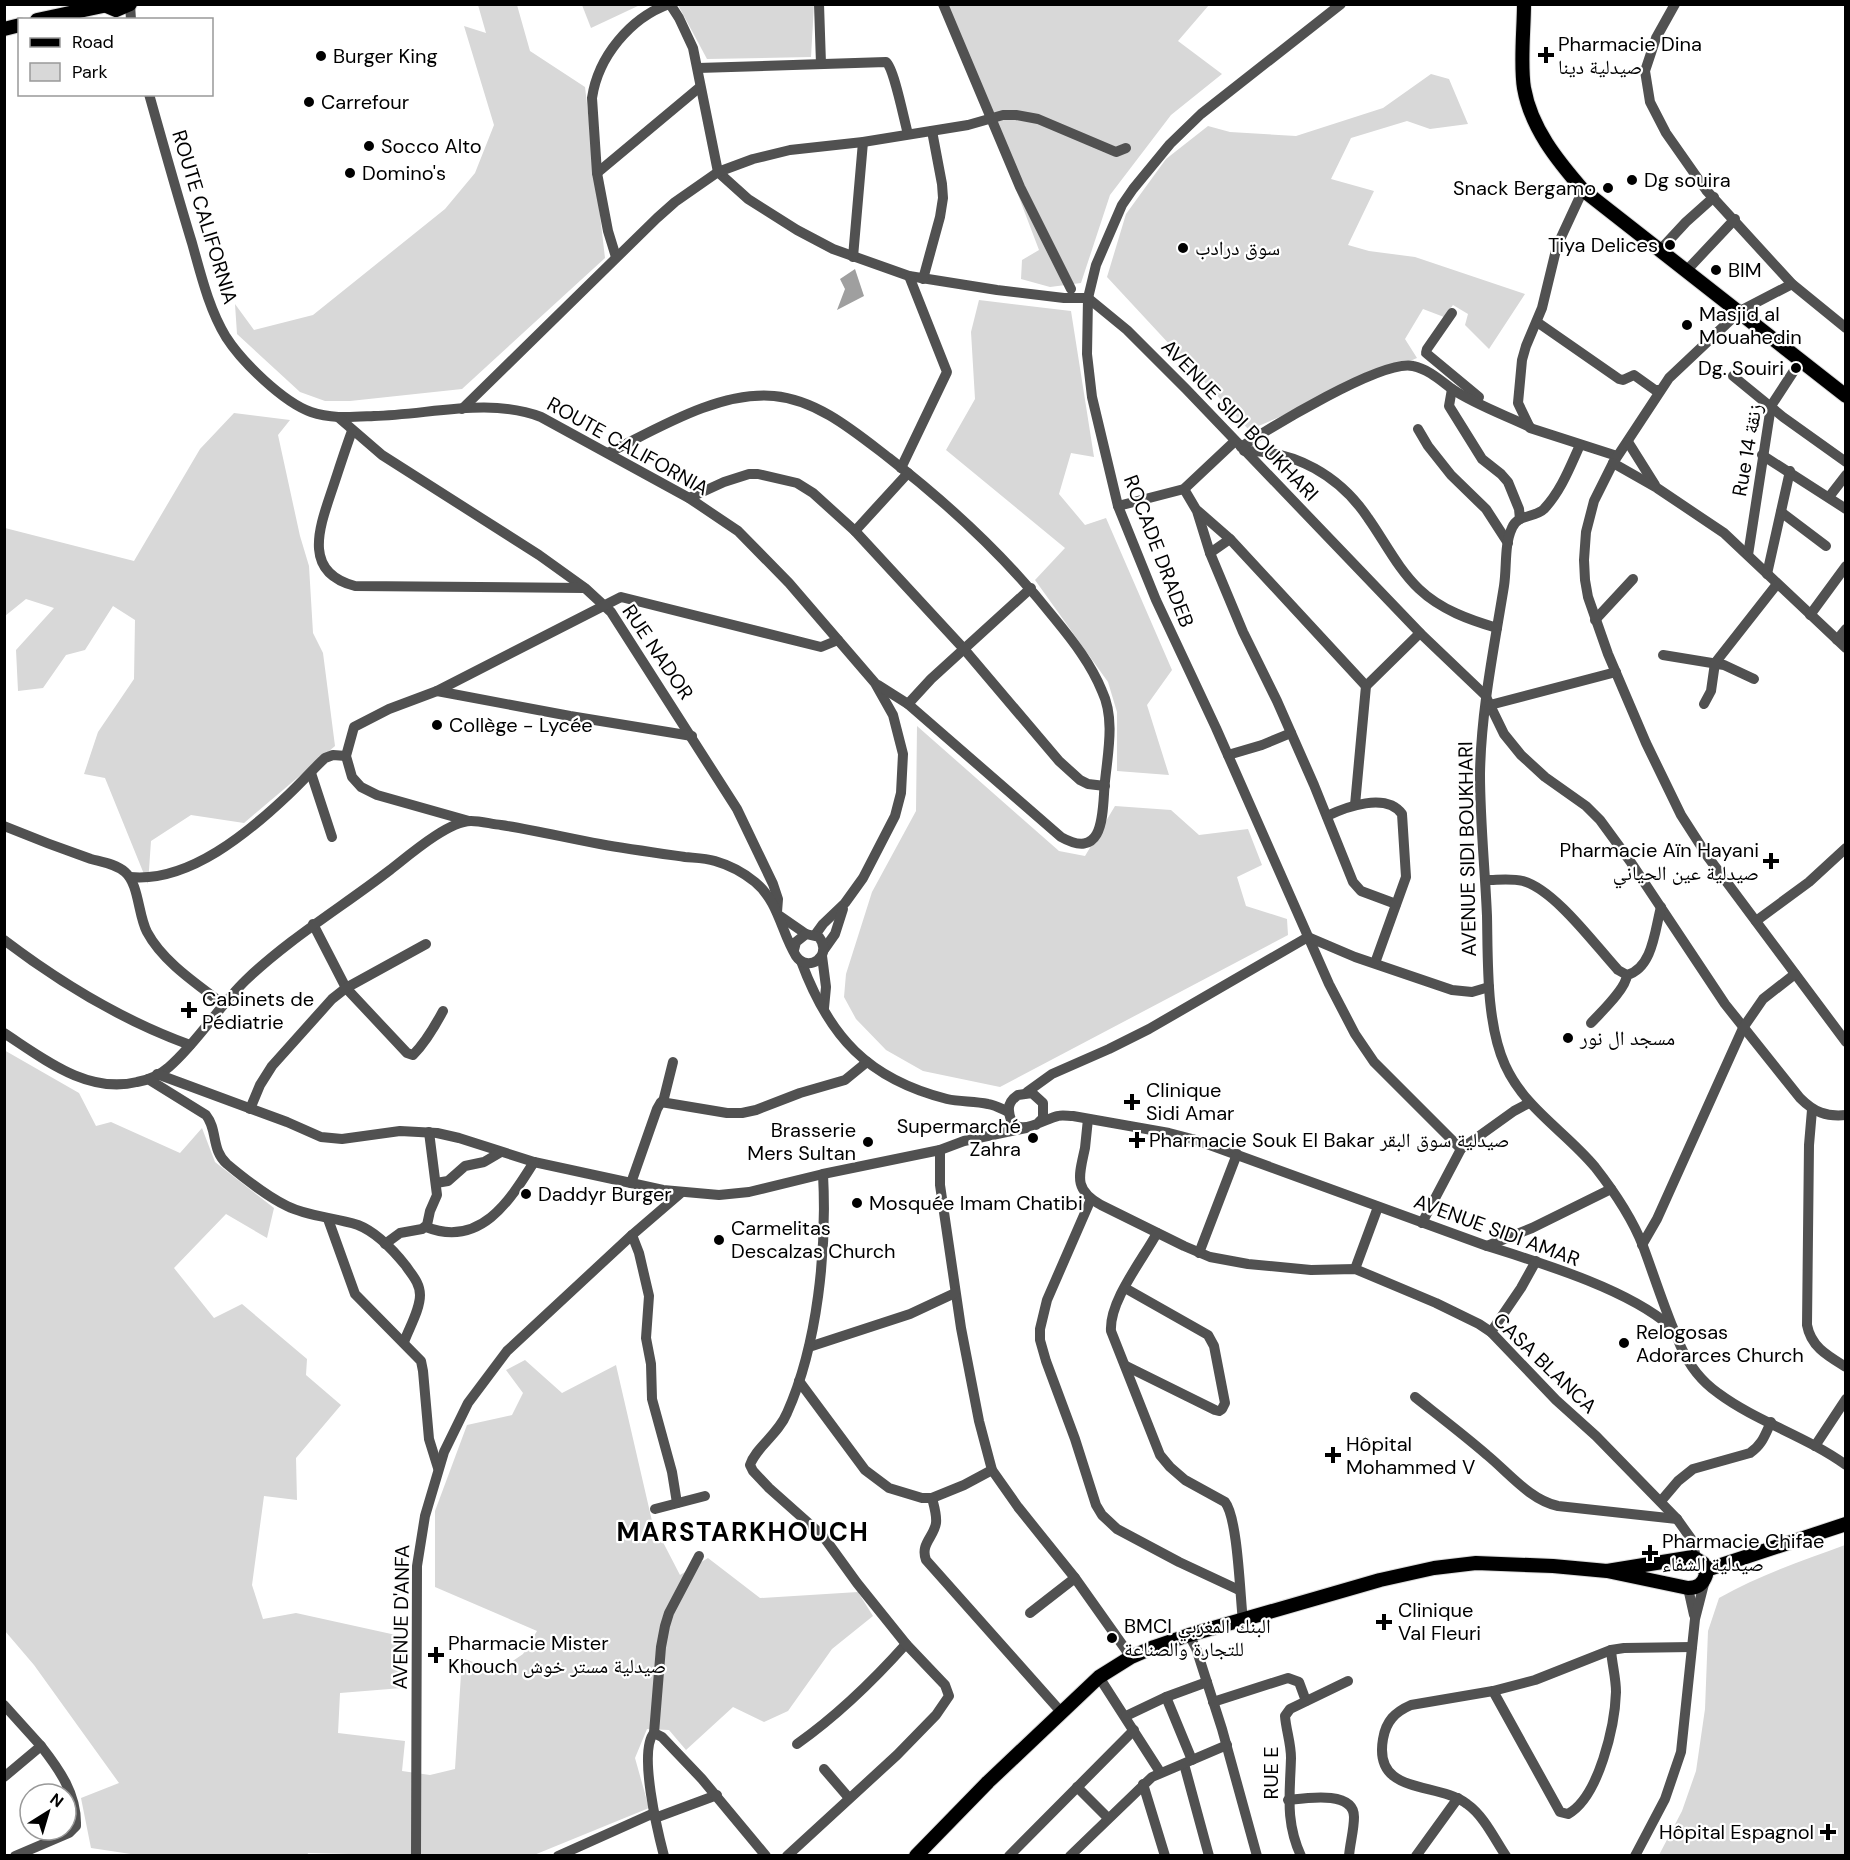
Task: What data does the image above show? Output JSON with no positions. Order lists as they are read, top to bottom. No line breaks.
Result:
{"streets":{"street":["ROUTE CALIFORNIA","AVENUE SIDI BOUKHARI","Rue 14 زنقة","ROCADE DRADEB","RUE NADOR","AVENUE SIDI AMAR","CASA BLANCA","AVENUE D'ANFA","RUE E"]},"crossings":[["ROUTE CALIFORNIA","RUE NADOR"],["AVENUE SIDI BOUKHARI","ROCADE DRADEB"],["AVENUE SIDI BOUKHARI","AVENUE SIDI AMAR"]],"districts":["MARSTARKHOUCH"],"places":{"health":["Pharmacie Dina صيدلية دينا","Pharmacie Aïn Hayani صيدلية عين الحياني","Cabinets de Pédiatrie","Clinique Sidi Amar","Pharmacie Souk El Bakar صيدلية سوق البقر","Hôpital Mohammed V","Pharmacie Chifae صيدلية الشفاء","Clinique Val Fleuri","Pharmacie Mister Khouch صيدلية مستر خوش","Hôpital Espagnol"],"other":["Burger King","Carrefour","Socco Alto","Domino's","Dg souira","Snack Bergamo","Tiya Delices","سوق درادب","BIM","Masjid al Mouahedin","Dg. Souiri","Collège - Lycée","مسجد ال نور","Supermarché Zahra","Brasserie Mers Sultan","Daddyr Burger","Mosquée Imam Chatibi","Carmelitas Descalzas Church","Relogosas Adorarces Church","BMCI البنك المغربي للتجارة والصناعة"]},"legend":["Road","Park"],"north":"top right"}
